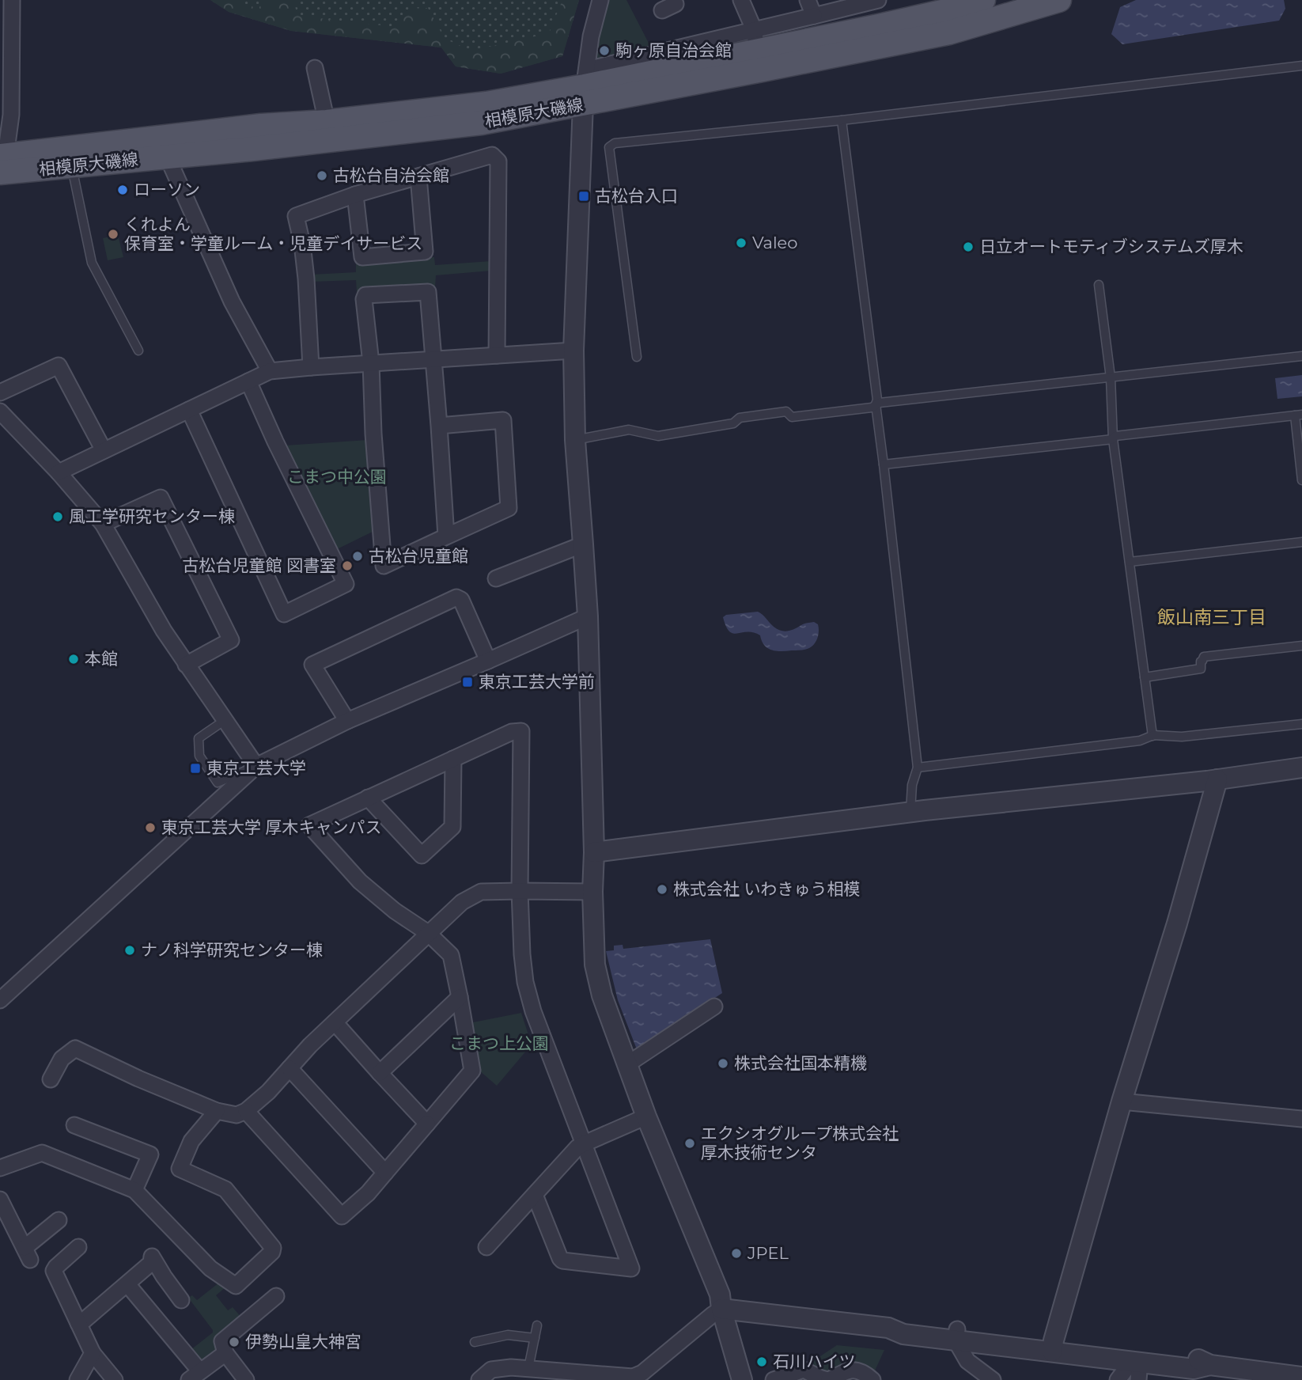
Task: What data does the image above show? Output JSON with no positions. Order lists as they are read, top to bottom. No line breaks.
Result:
{"streets":{"main road":["相模原大磯線"]},"districts":["飯山南三丁目"],"parks":["こまつ中公園","こまつ上公園"],"places":{"other":["駒ヶ原自治会館","古松台自治会館","ローソン","くれよん 保育室・学童ルーム・児童デイサービス","Valeo","日立オートモティブシステムズ厚木","風工学研究センター棟","古松台児童館","古松台児童館 図書室","本館","東京工芸大学 厚木キャンパス","株式会社 いわきゅう相模","ナノ科学研究センター棟","株式会社国本精機","エクシオグループ株式会社 厚木技術センタ","JPEL","伊勢山皇大神宮","石川ハイツ"],"transit":["古松台入口","東京工芸大学前","東京工芸大学"]}}
